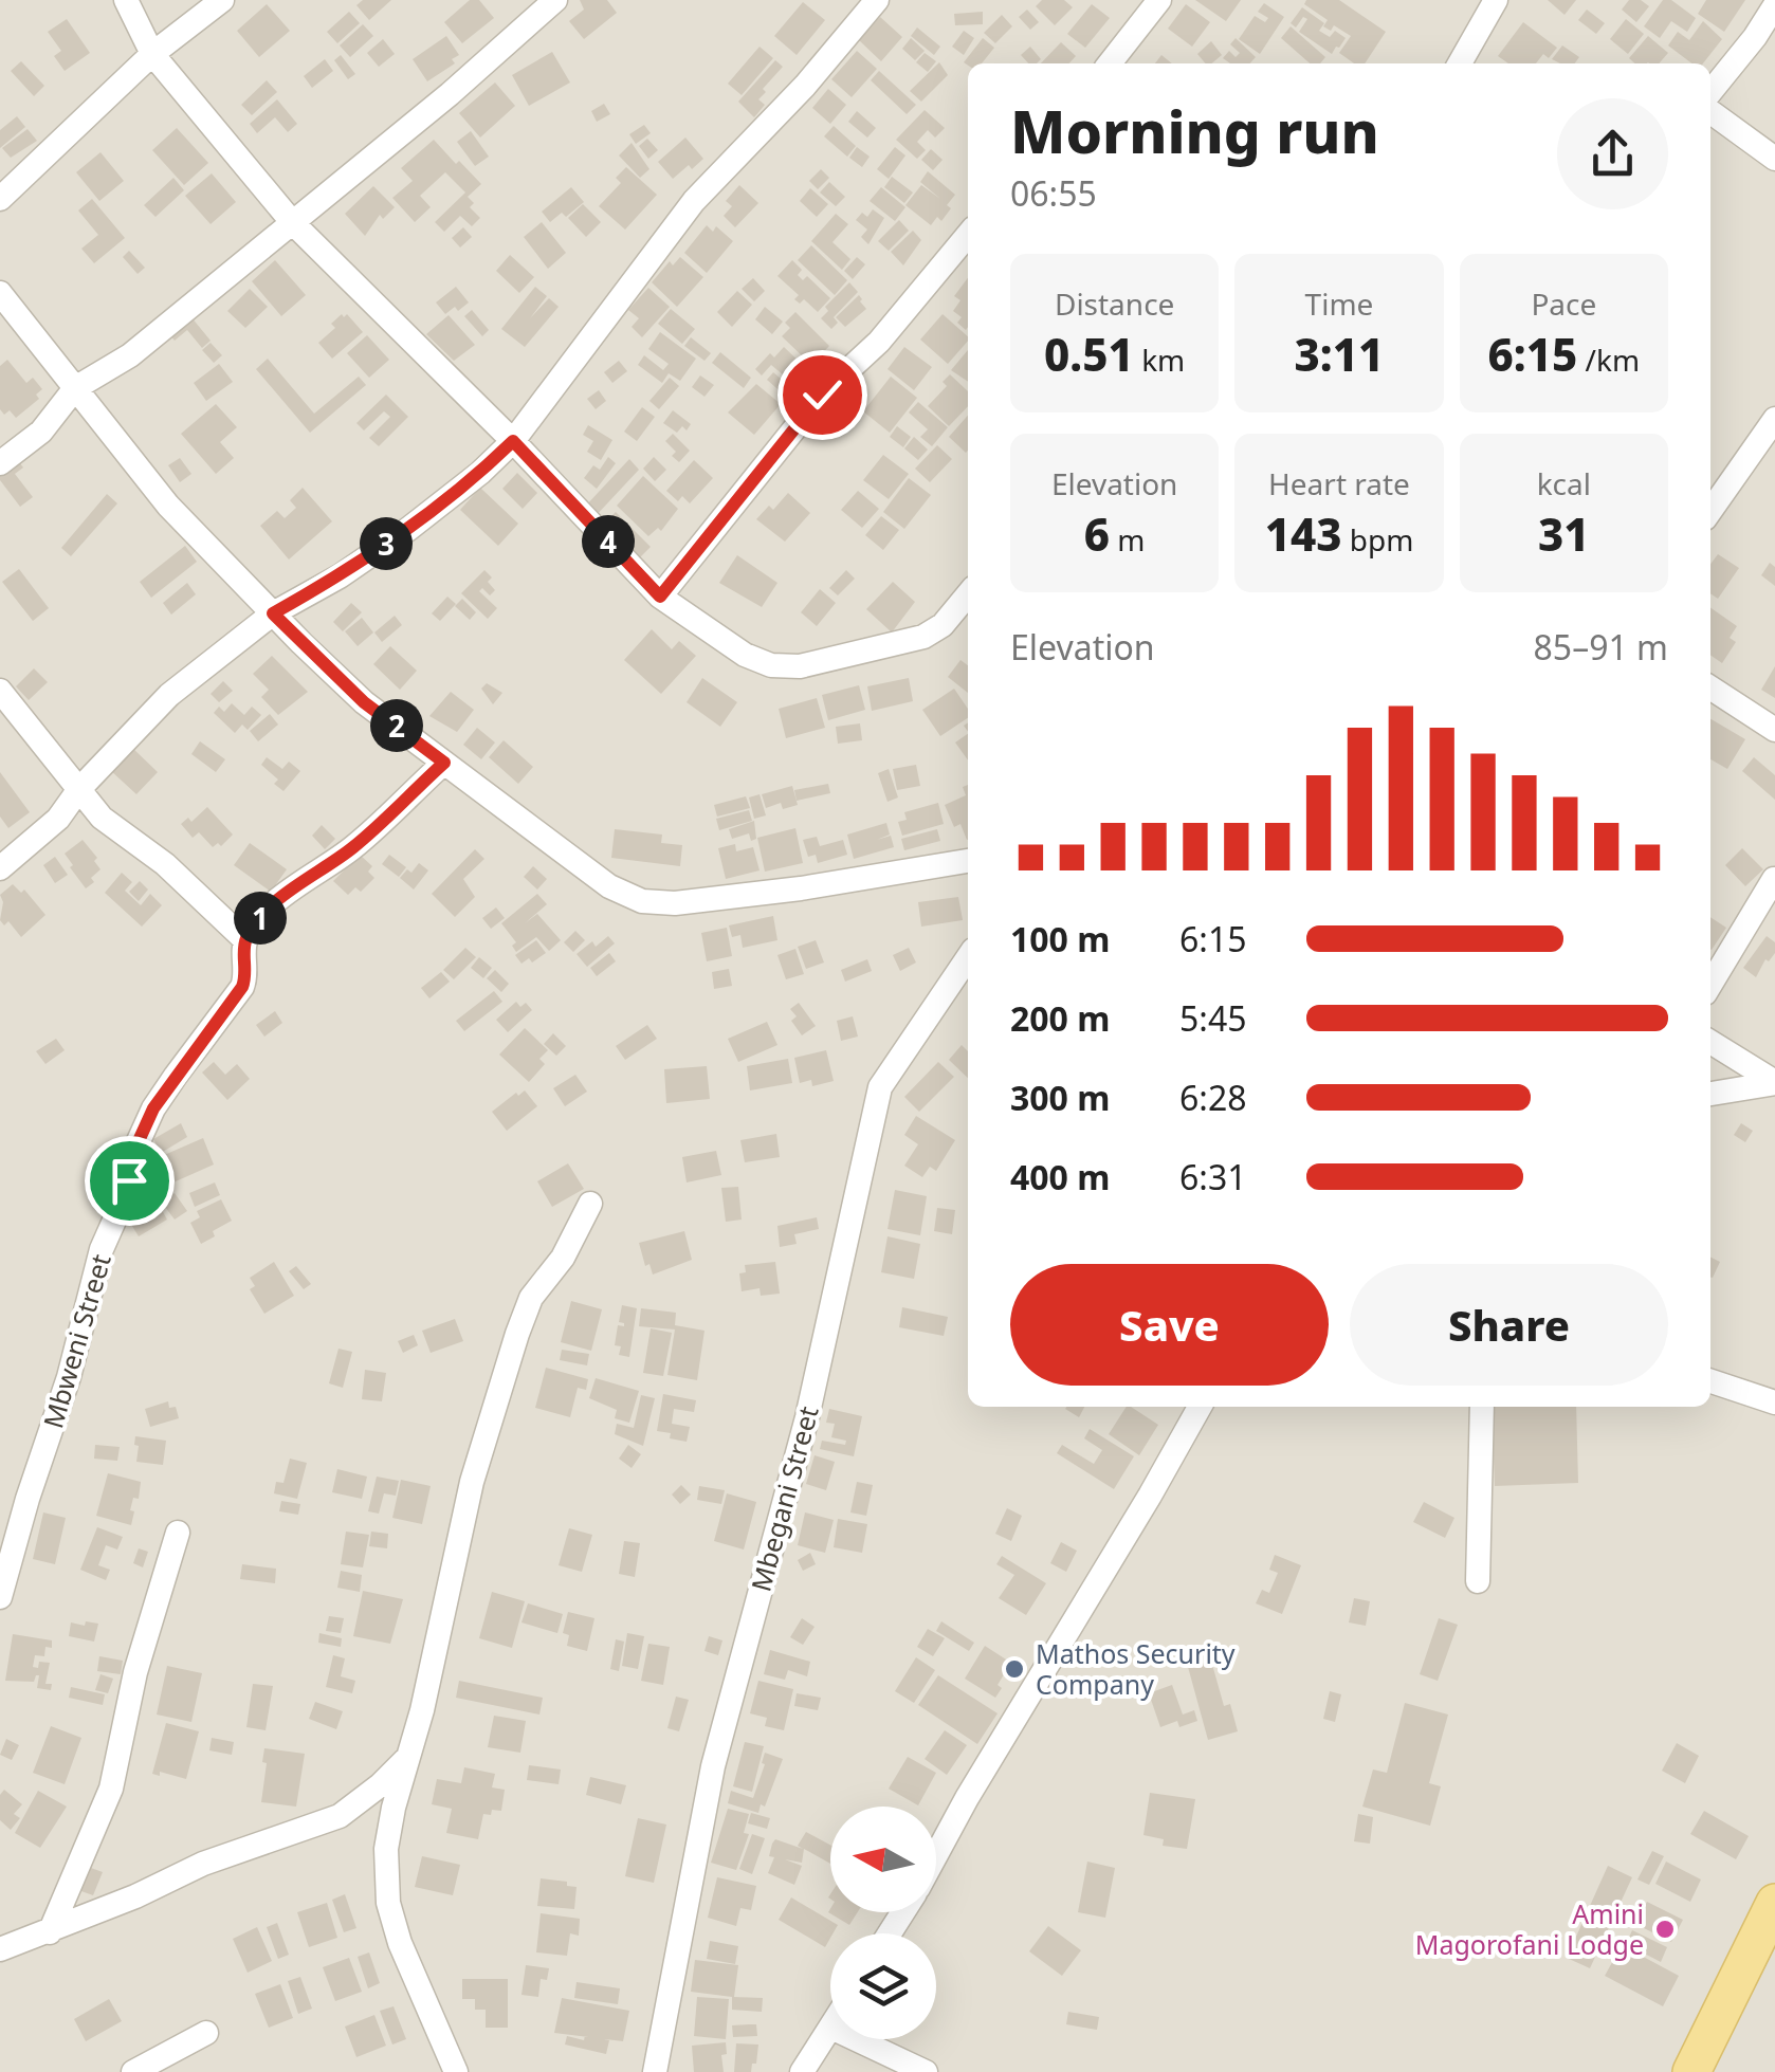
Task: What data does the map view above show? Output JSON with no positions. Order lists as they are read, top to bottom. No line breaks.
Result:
{"streets":{"street":["Mbweni Street","Mbegani Street"]},"places":["Mathos Security Company","Amini Magorofani Lodge"],"north":"left","page":{"heading":["Morning run","06:55"],"stats":[["Distance","0.51 km"],["Time","3:11"],["Pace","6:15 /km"],["Elevation","6 m"],["Heart rate","143 bpm"],["kcal","31"]],"pins":["4","3","2","1"],"chart":["Elevation","85–91 m"],"list":[{"name":"100 m","note":"6:15"},{"name":"200 m","note":"5:45"},{"name":"300 m","note":"6:28"},{"name":"400 m","note":"6:31"}],"buttons":["Save","Share"]}}
